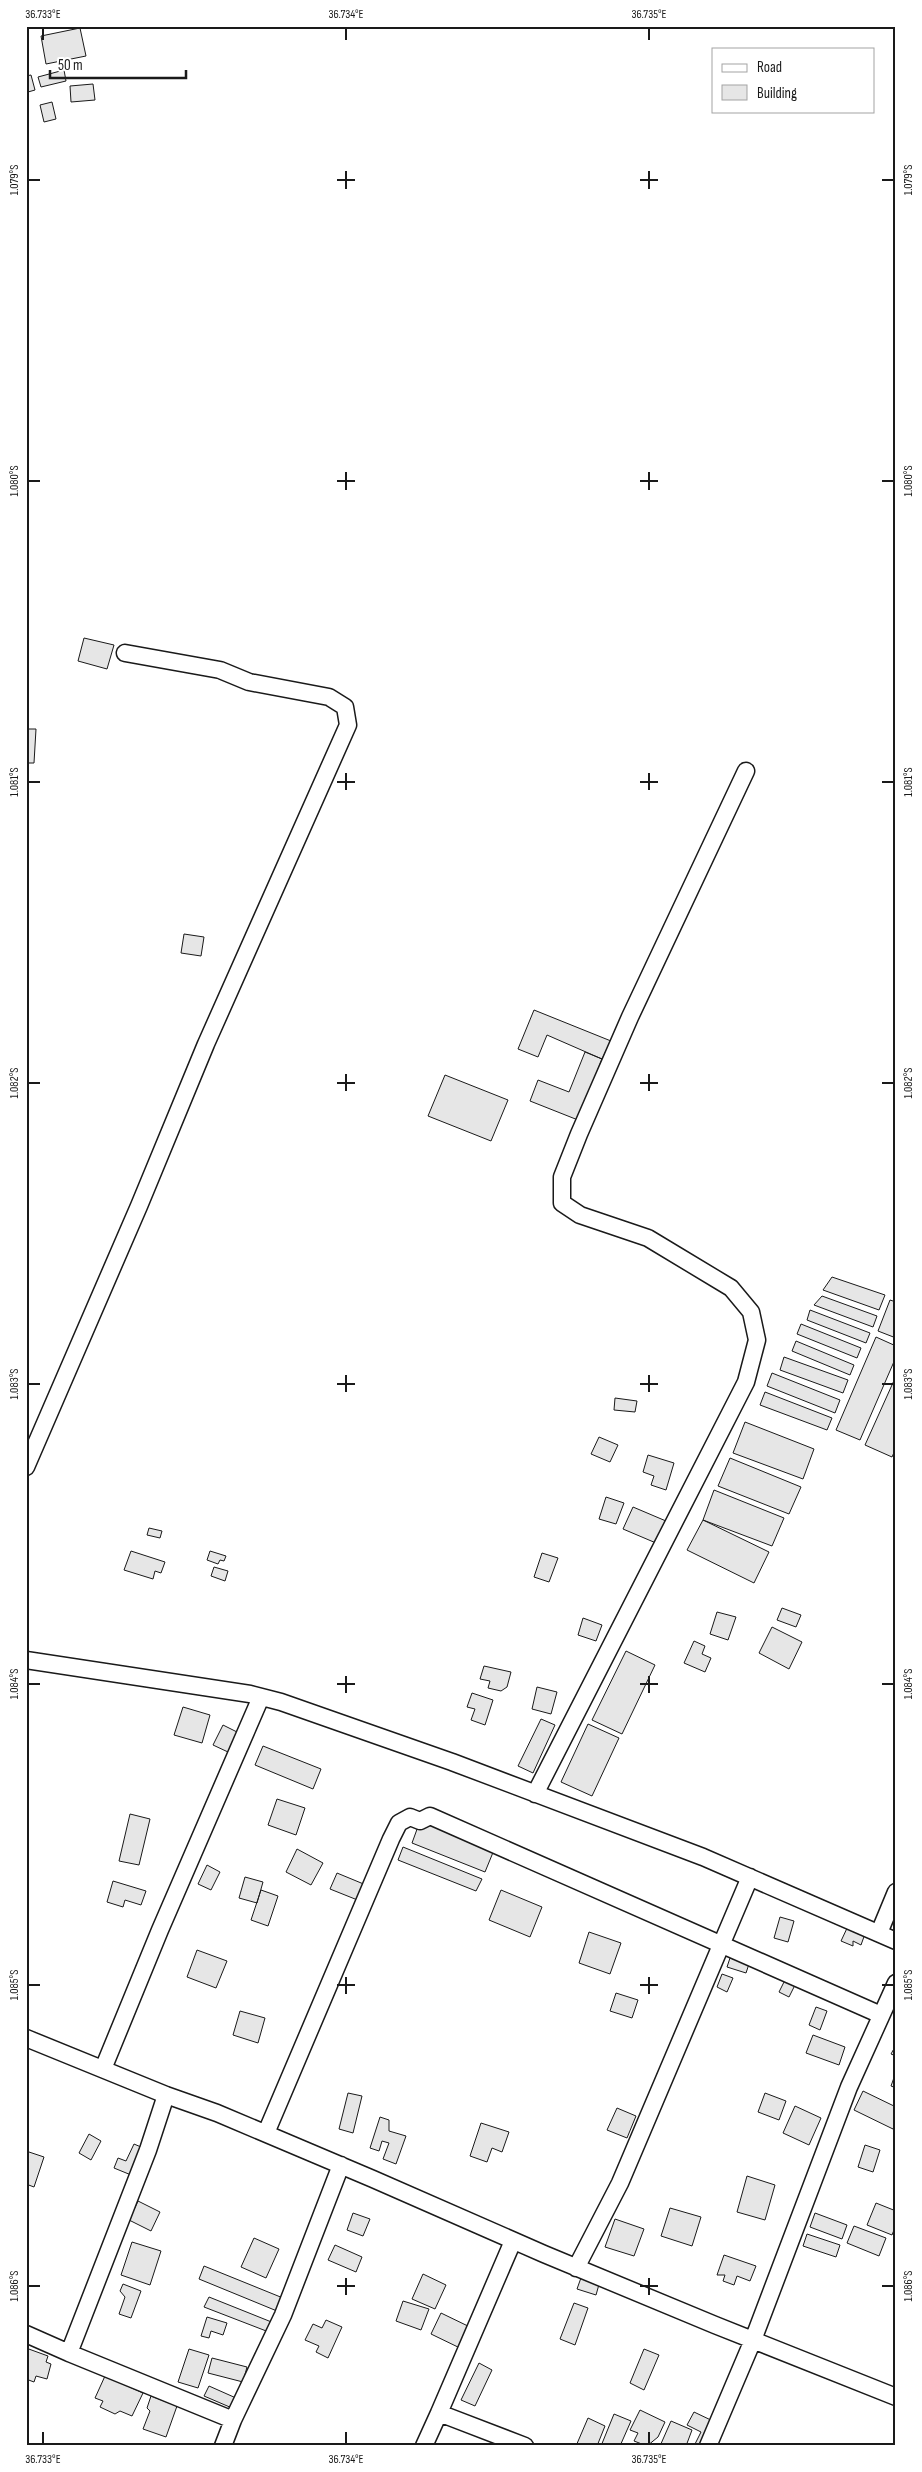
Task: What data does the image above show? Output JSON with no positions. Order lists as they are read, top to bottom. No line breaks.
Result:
{"legend":["Road","Building"],"scale_bar":"50 m","coordinates":["36.733°E","36.734°E","36.735°E","1.079°S","1.080°S","1.081°S","1.082°S","1.083°S","1.084°S","1.085°S","1.086°S"]}
